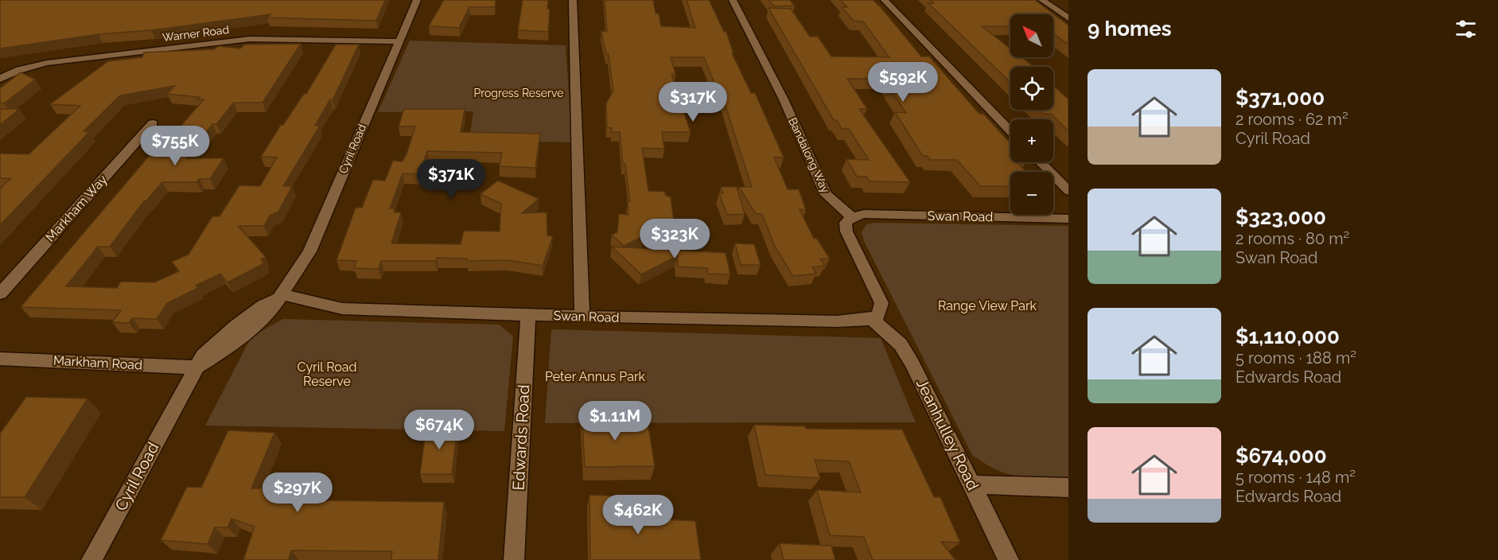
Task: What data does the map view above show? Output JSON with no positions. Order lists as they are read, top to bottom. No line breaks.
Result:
{"streets":{"street":["Warner Road","Cyril Road","Bandalong Way","Markham Way","Swan Road","Markham Road","Jeanhulley Road","Edwards Road"]},"crossings":[["Warner Road","Cyril Road"],["Cyril Road","Swan Road"],["Cyril Road","Markham Road"],["Bandalong Way","Swan Road"],["Swan Road","Jeanhulley Road"],["Swan Road","Edwards Road"]],"parks":["Progress Reserve","Range View Park","Cyril Road Reserve","Peter Annus Park"],"north":"top left","page":{"heading":"9 homes","map_buttons":["+","−"],"list":[{"name":"$371,000","note":"2 rooms · 62 m² · Cyril Road"},{"name":"$323,000","note":"2 rooms · 80 m² · Swan Road"},{"name":"$1,110,000","note":"5 rooms · 188 m² · Edwards Road"},{"name":"$674,000","note":"5 rooms · 148 m² · Edwards Road"}],"price":["$592K","$317K","$755K","$371K","$323K","$1.11M","$674K","$297K","$462K"]}}
